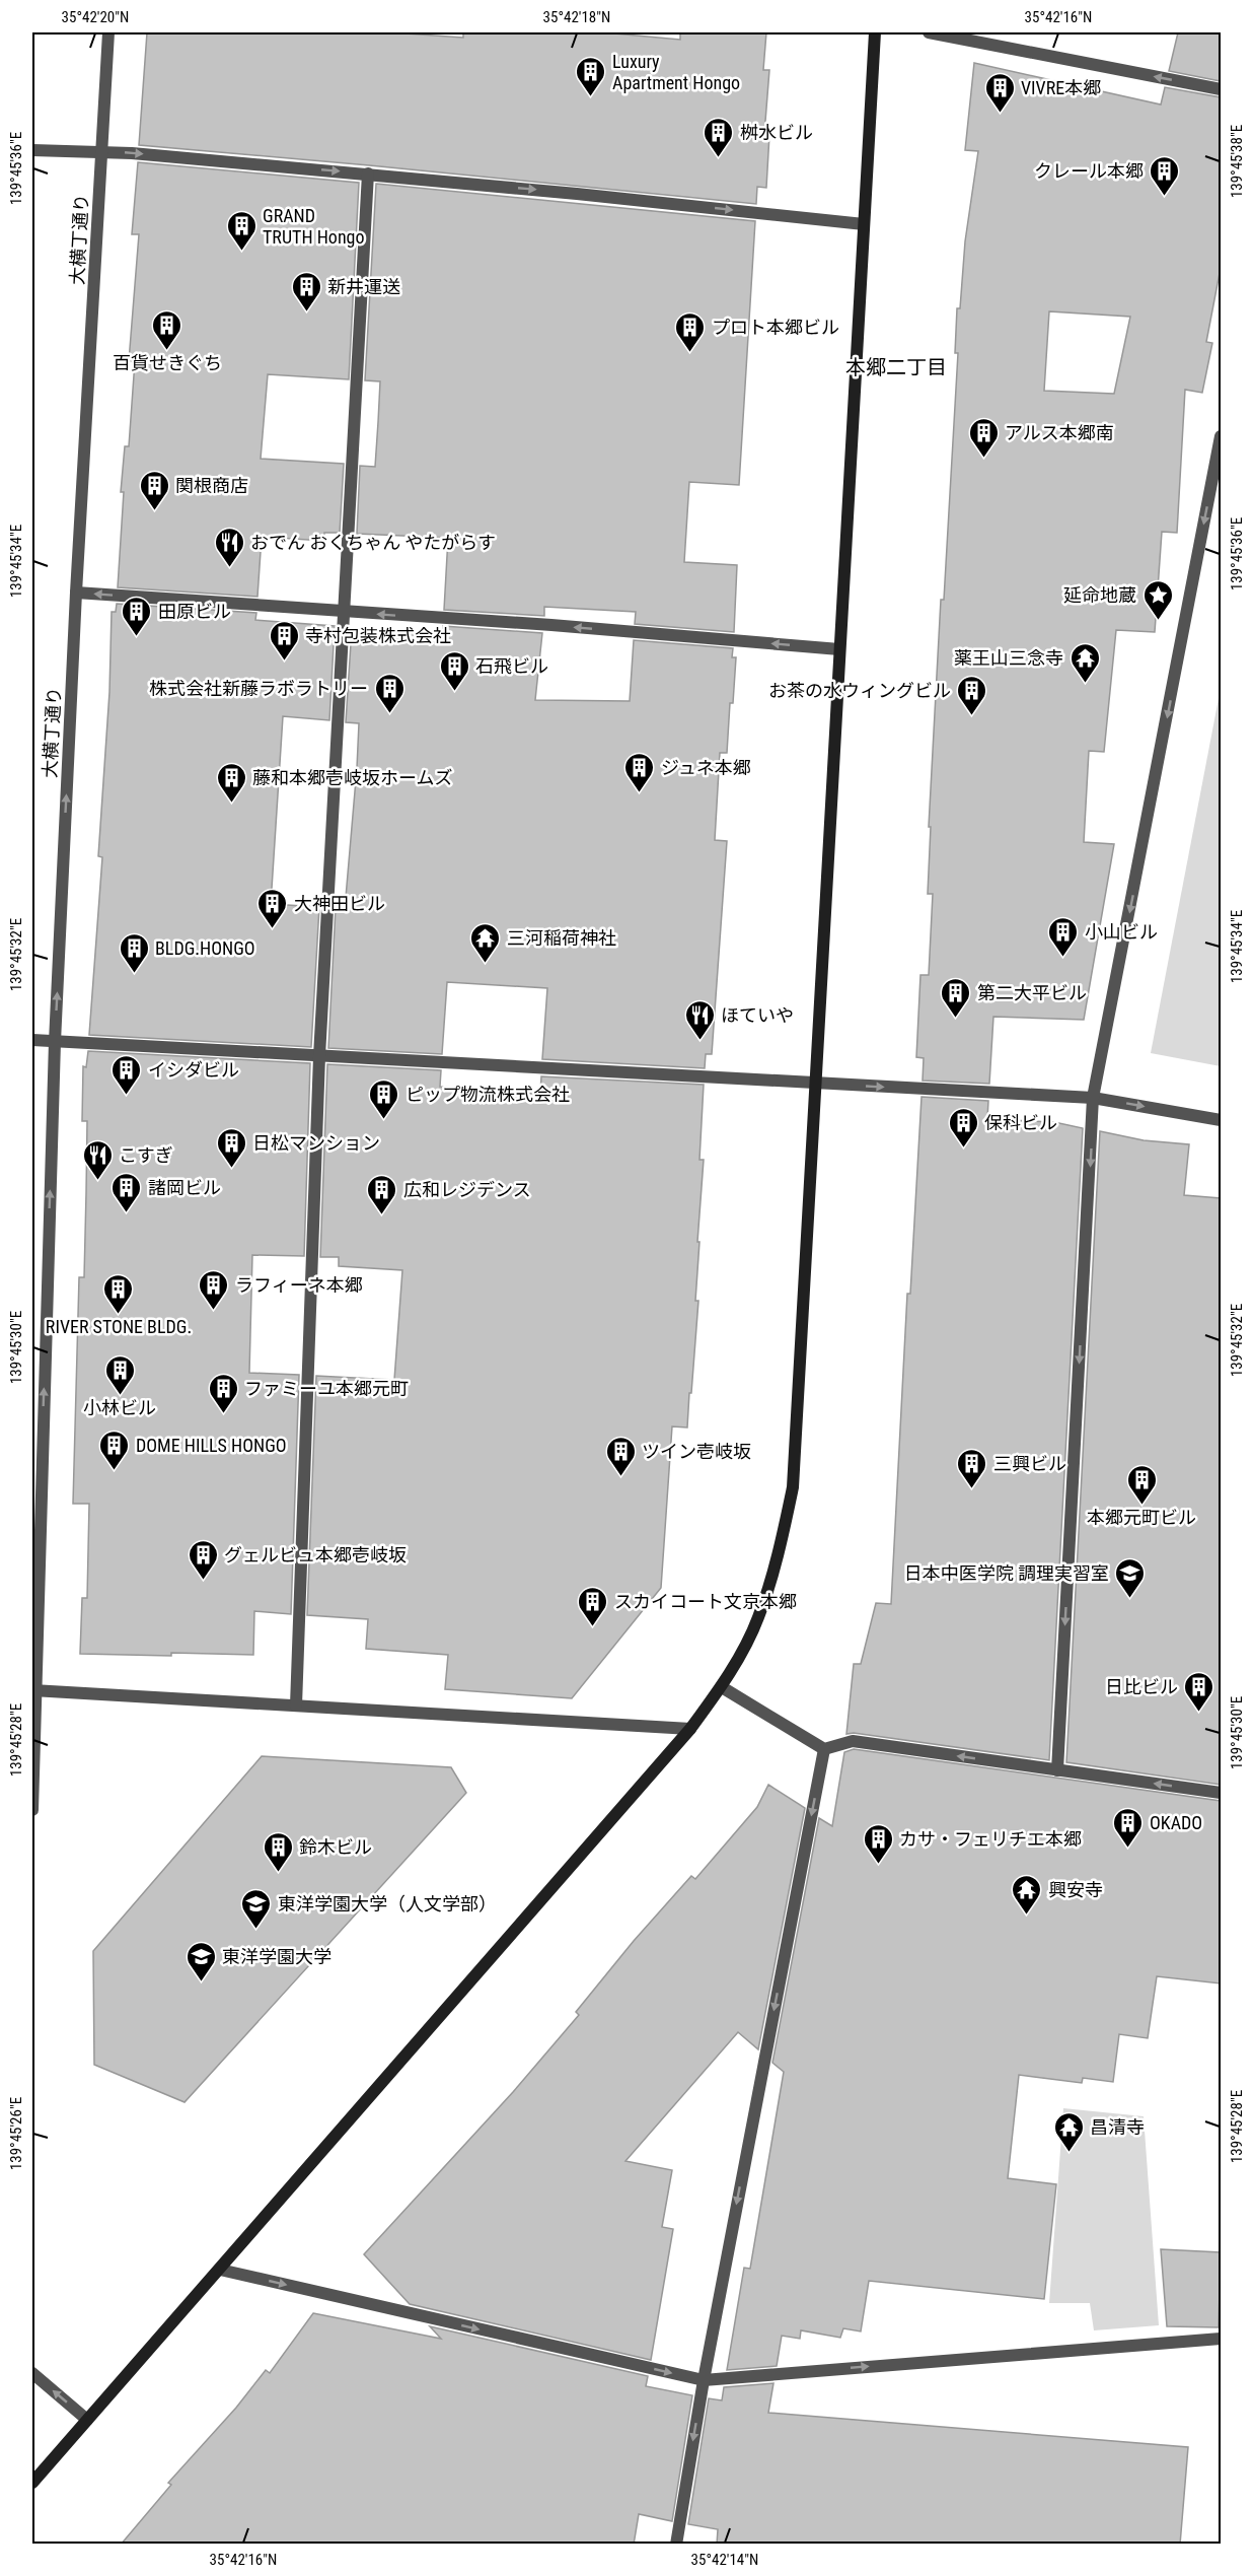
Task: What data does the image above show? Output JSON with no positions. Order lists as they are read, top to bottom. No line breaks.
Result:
{"streets":{"street":["大横丁通り"]},"one_way":["大横丁通り"],"districts":["本郷二丁目"],"places":{"building":["Luxury Apartment Hongo","VIVRE本郷","桝水ビル","クレール本郷","GRAND TRUTH Hongo","新井運送","百貨せきぐち","プロト本郷ビル","アルス本郷南","関根商店","田原ビル","寺村包装株式会社","石飛ビル","株式会社新藤ラボラトリー","お茶の水ウィングビル","ジュネ本郷","藤和本郷壱岐坂ホームズ","大神田ビル","小山ビル","BLDG.HONGO","第二大平ビル","イシダビル","ピップ物流株式会社","保科ビル","日松マンション","諸岡ビル","広和レジデンス","ラフィーネ本郷","RIVER STONE BLDG.","小林ビル","ファミーユ本郷元町","DOME HILLS HONGO","ツイン壱岐坂","三興ビル","本郷元町ビル","グェルビュ本郷壱岐坂","スカイコート文京本郷","日比ビル","OKADO","カサ・フェリチエ本郷","鈴木ビル"],"restaurant":["おでん おくちゃん やたがらす","ほていや","こすぎ"],"place":["延命地蔵"],"temple":["薬王山三念寺","三河稲荷神社","興安寺","昌清寺"],"school or university":["日本中医学院 調理実習室","東洋学園大学（人文学部）","東洋学園大学"]},"coordinates":["35°42'20\"N","35°42'18\"N","35°42'16\"N","139°45'38\"E","139°45'36\"E","139°45'34\"E","139°45'32\"E","139°45'30\"E","139°45'28\"E","139°45'26\"E","35°42'14\"N"]}
